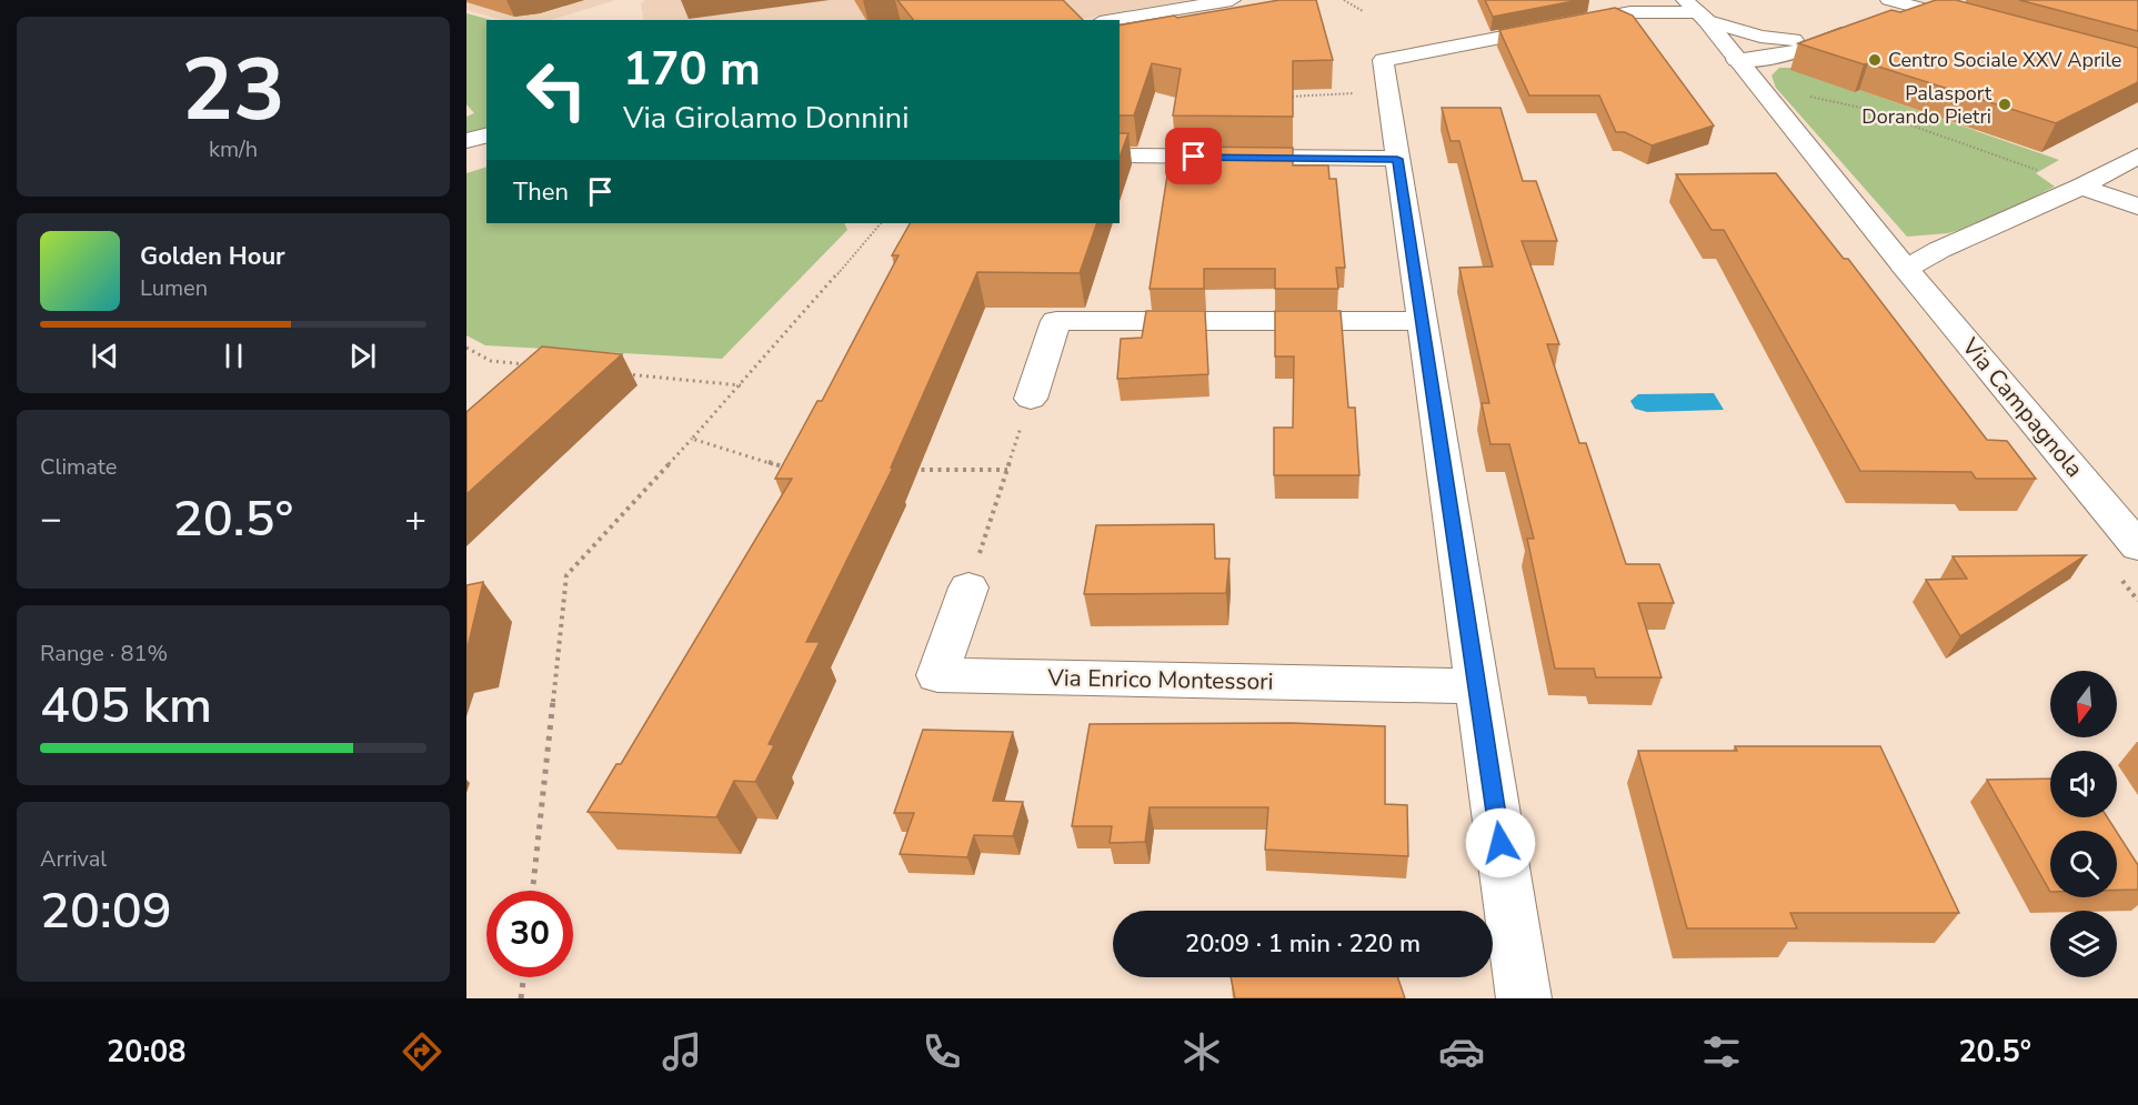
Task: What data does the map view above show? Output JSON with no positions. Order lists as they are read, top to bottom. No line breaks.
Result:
{"streets":{"street":["Via Campagnola","Via Enrico Montessori"]},"places":["Centro Sociale XXV Aprile","Palasport Dorando Pietri"],"north":"bottom","page":{"tile":[["23","km/h"],"Climate",["Range · 81%","405 km"],["Arrival","20:09"]],"turn":["170 m","Via Girolamo Donnini"],"then":"Then","song":["Golden Hour","Lumen"],"heat":["−","20.5°","+"],"limit":"30","trip":"20:09 · 1 min · 220 m","tabs":["20:08","20.5°"]}}
